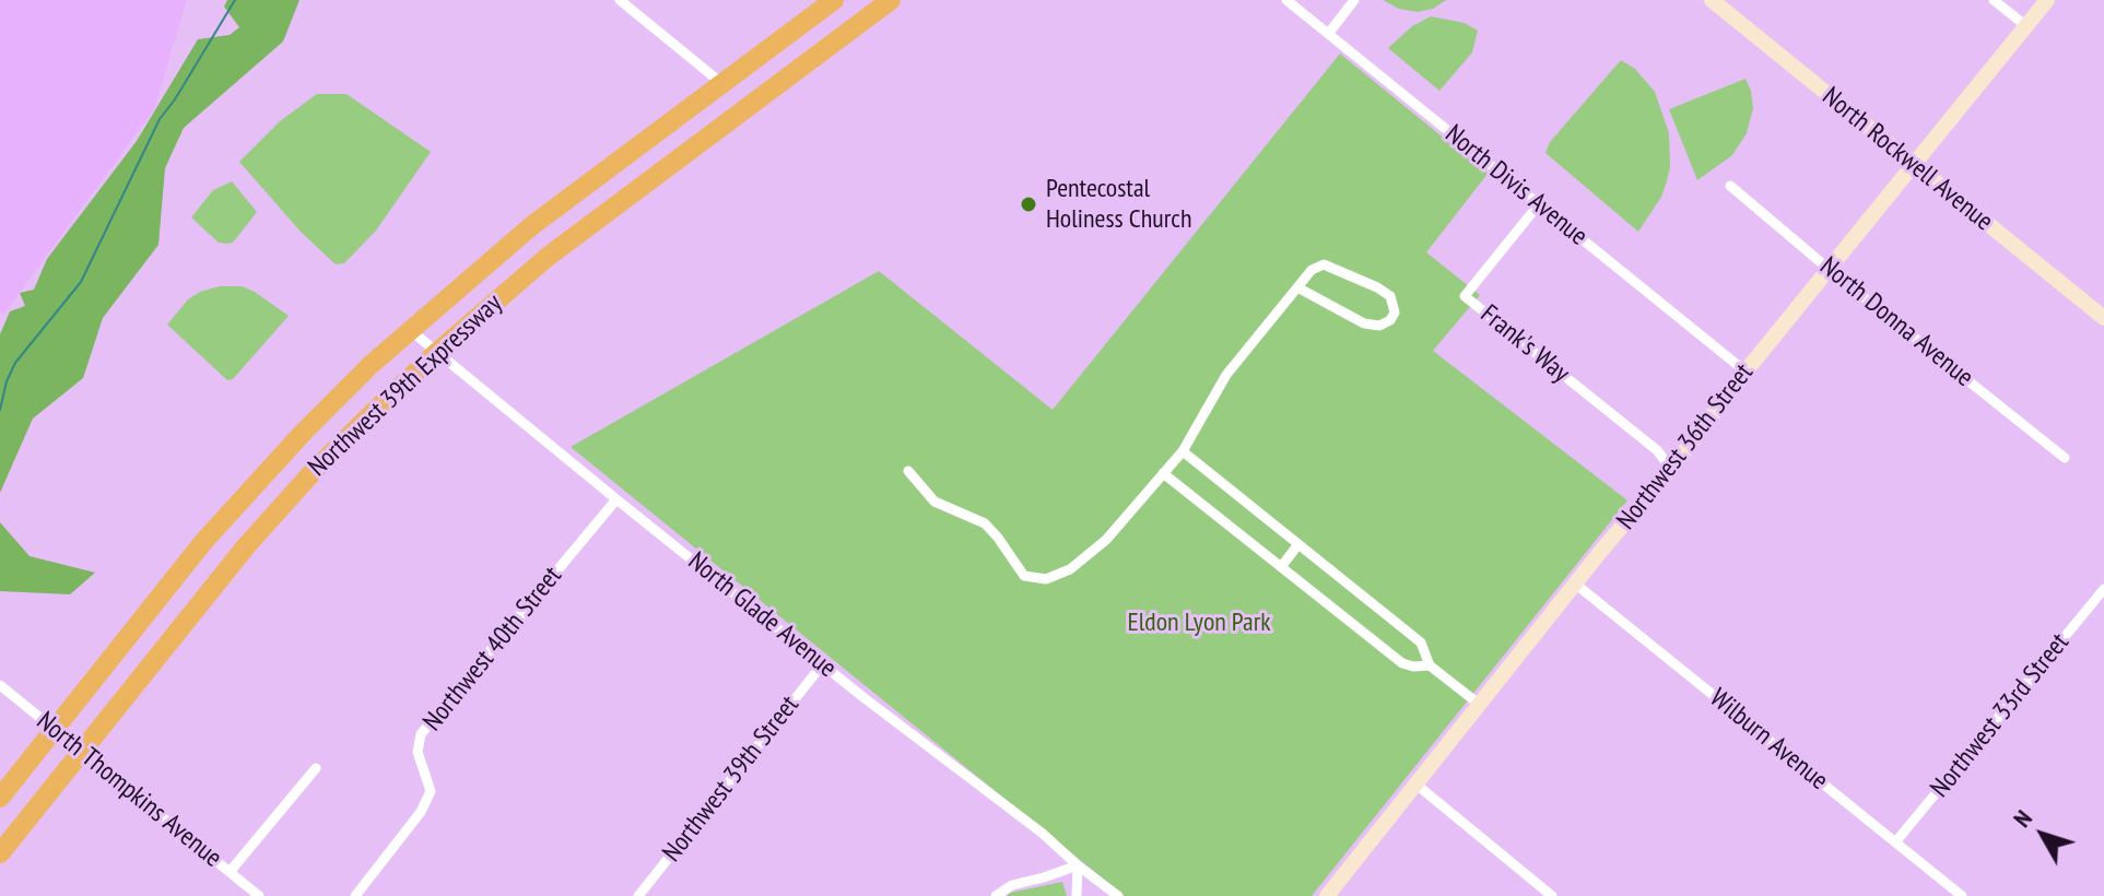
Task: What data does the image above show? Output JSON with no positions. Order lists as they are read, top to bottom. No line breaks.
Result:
{"streets":{"highway":["Northwest 39th Expressway"],"street":["North Rockwell Avenue","North Divis Avenue","North Donna Avenue","Frank's Way","Northwest 36th Street","North Glade Avenue","Northwest 40th Street","Northwest 33rd Street","Wilburn Avenue","Northwest 39th Street","North Thompkins Avenue"]},"crossings":[["North Rockwell Avenue","Northwest 36th Street"],["North Divis Avenue","Frank's Way"],["North Divis Avenue","Northwest 36th Street"],["North Donna Avenue","Northwest 36th Street"],["Frank's Way","Northwest 36th Street"],["Northwest 39th Expressway","North Glade Avenue"],["Northwest 39th Expressway","North Thompkins Avenue"],["Northwest 36th Street","Wilburn Avenue"],["North Glade Avenue","Northwest 40th Street"],["North Glade Avenue","Northwest 39th Street"],["Northwest 33rd Street","Wilburn Avenue"]],"parks":["Eldon Lyon Park"],"places":["Pentecostal Holiness Church"],"north":"top left"}
